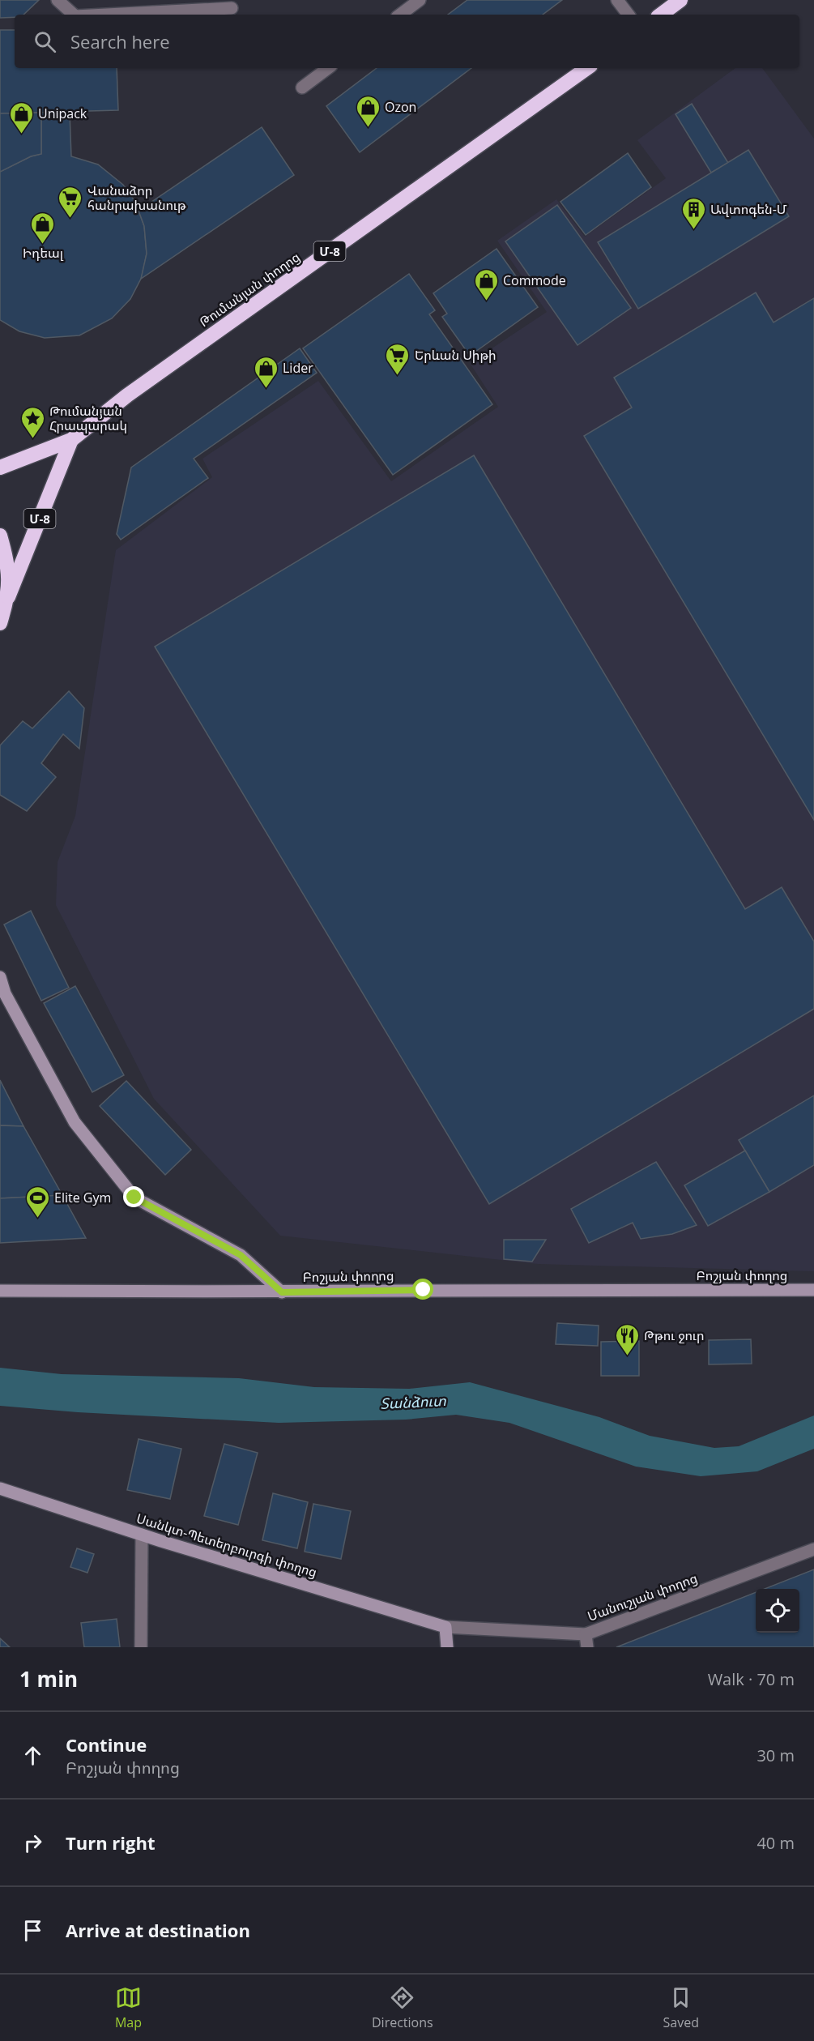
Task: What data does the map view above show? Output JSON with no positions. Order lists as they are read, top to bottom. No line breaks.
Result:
{"streets":{"highway":["Մ-8","Թումանյան փողոց"],"street":["Բոշյան փողոց","Սանկտ-Պետերբուրգի փողոց","Մանուշյան փողոց"]},"crossings":[["Մ-8","Թումանյան փողոց"],["Սանկտ-Պետերբուրգի փողոց","Մանուշյան փողոց"]],"water":["Տանձուտ"],"places":{"shop":["Ozon","Unipack","Իդեալ","Commode","Lider"],"supermarket":["Վանաձոր հանրախանութ","Երևան Սիթի"],"building":["Ավտոգեն-Մ"],"place":["Թումանյան Հրապարակ"],"sports":["Elite Gym"],"restaurant":["Թթու ջուր"]},"page":{"search":"Search here","heading":["1 min","Walk · 70 m"],"list":[["Continue","Բոշյան փողոց","30 m"],["Turn right","40 m"],"Arrive at destination"],"nav":["Map","Directions","Saved"]}}
